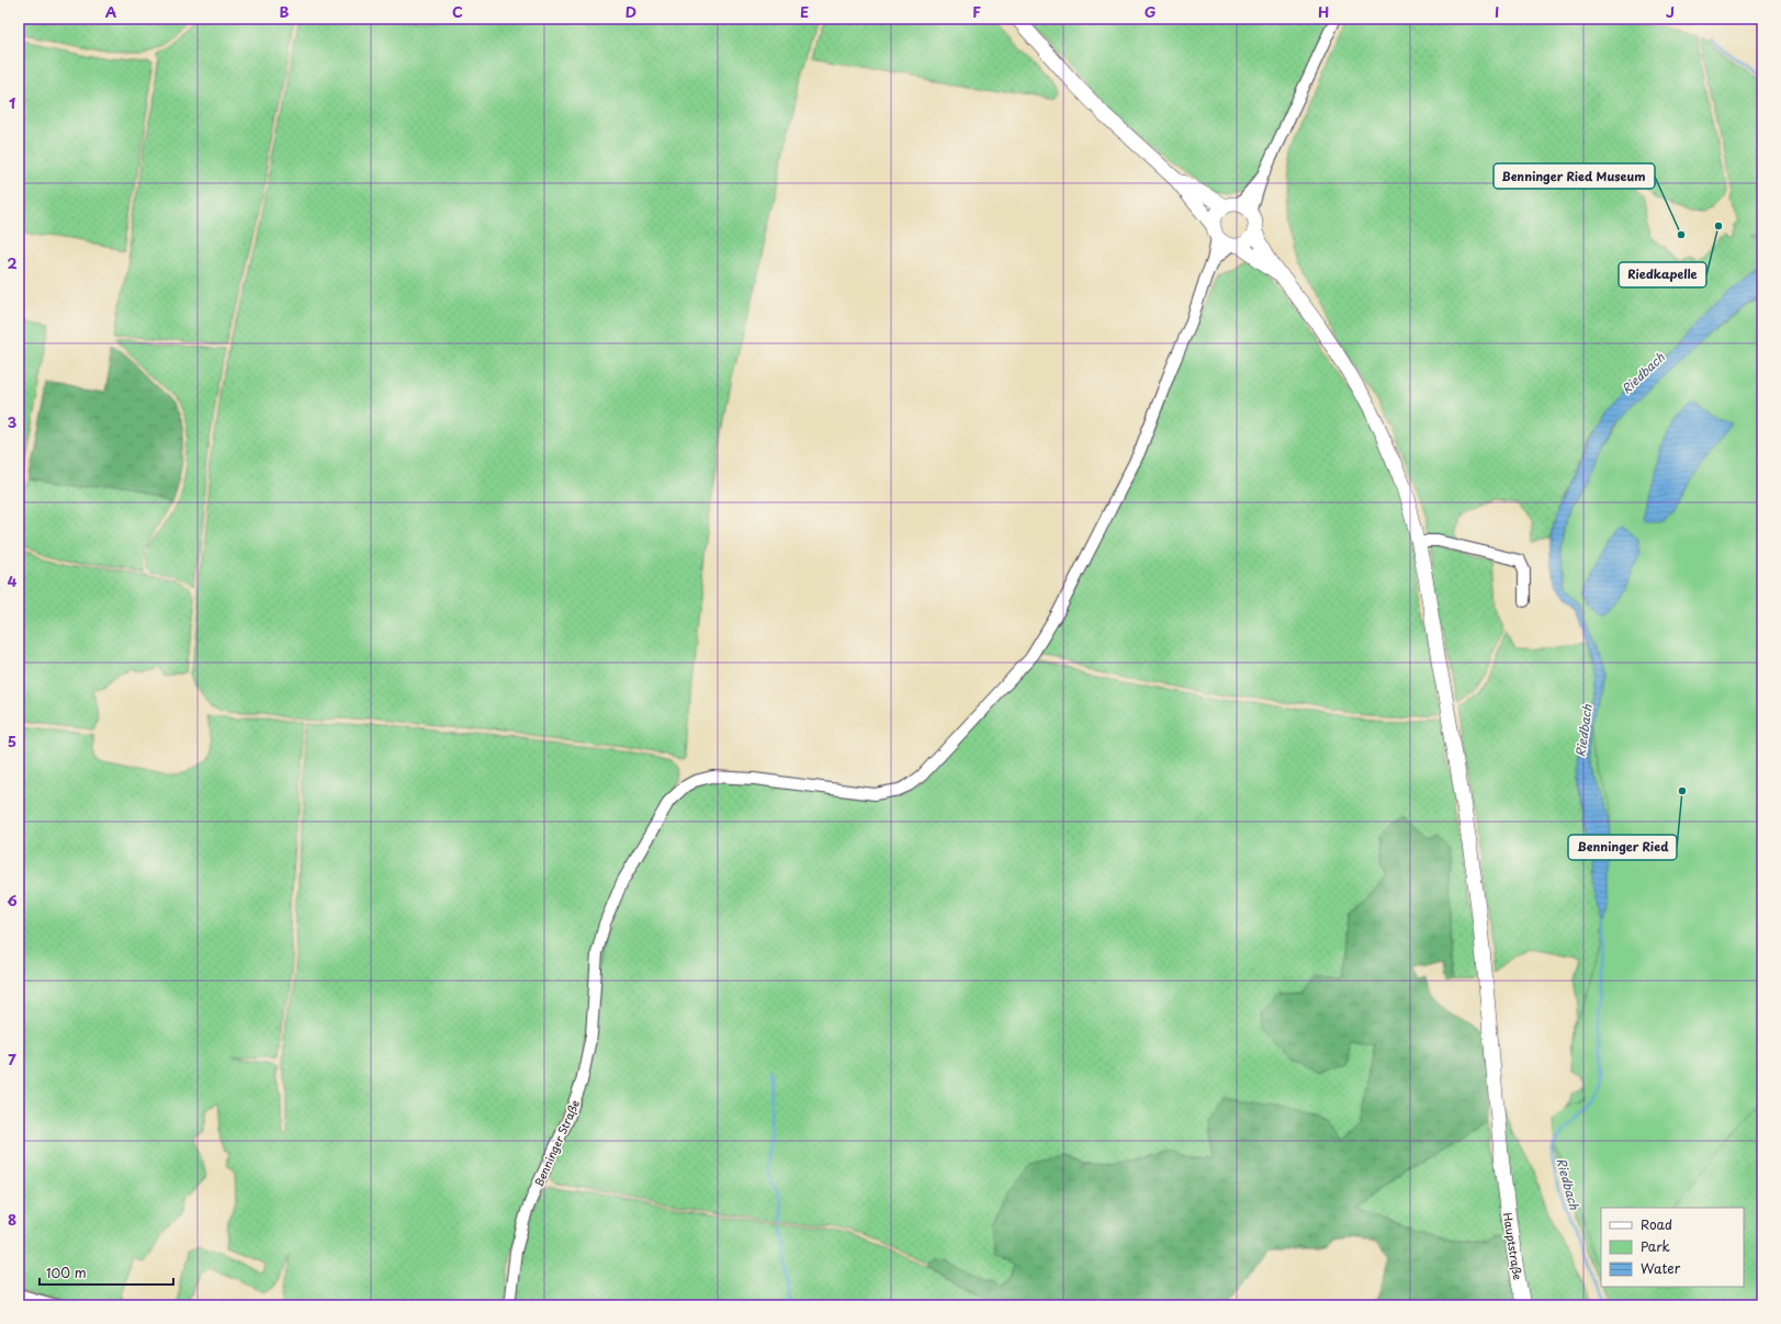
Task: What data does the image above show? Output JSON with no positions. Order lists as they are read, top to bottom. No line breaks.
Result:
{"streets":{"main road":["Hauptstraße"],"street":["Benninger Straße"]},"water":["Riedbach"],"places":["Riedkapelle","Benninger Ried Museum","Benninger Ried"],"legend":["Road","Park","Water"],"scale_bar":"100 m","grid":{"columns":["A","B","C","D","E","F","G","H","I","J"],"rows":["1","2","3","4","5","6","7","8"]}}
